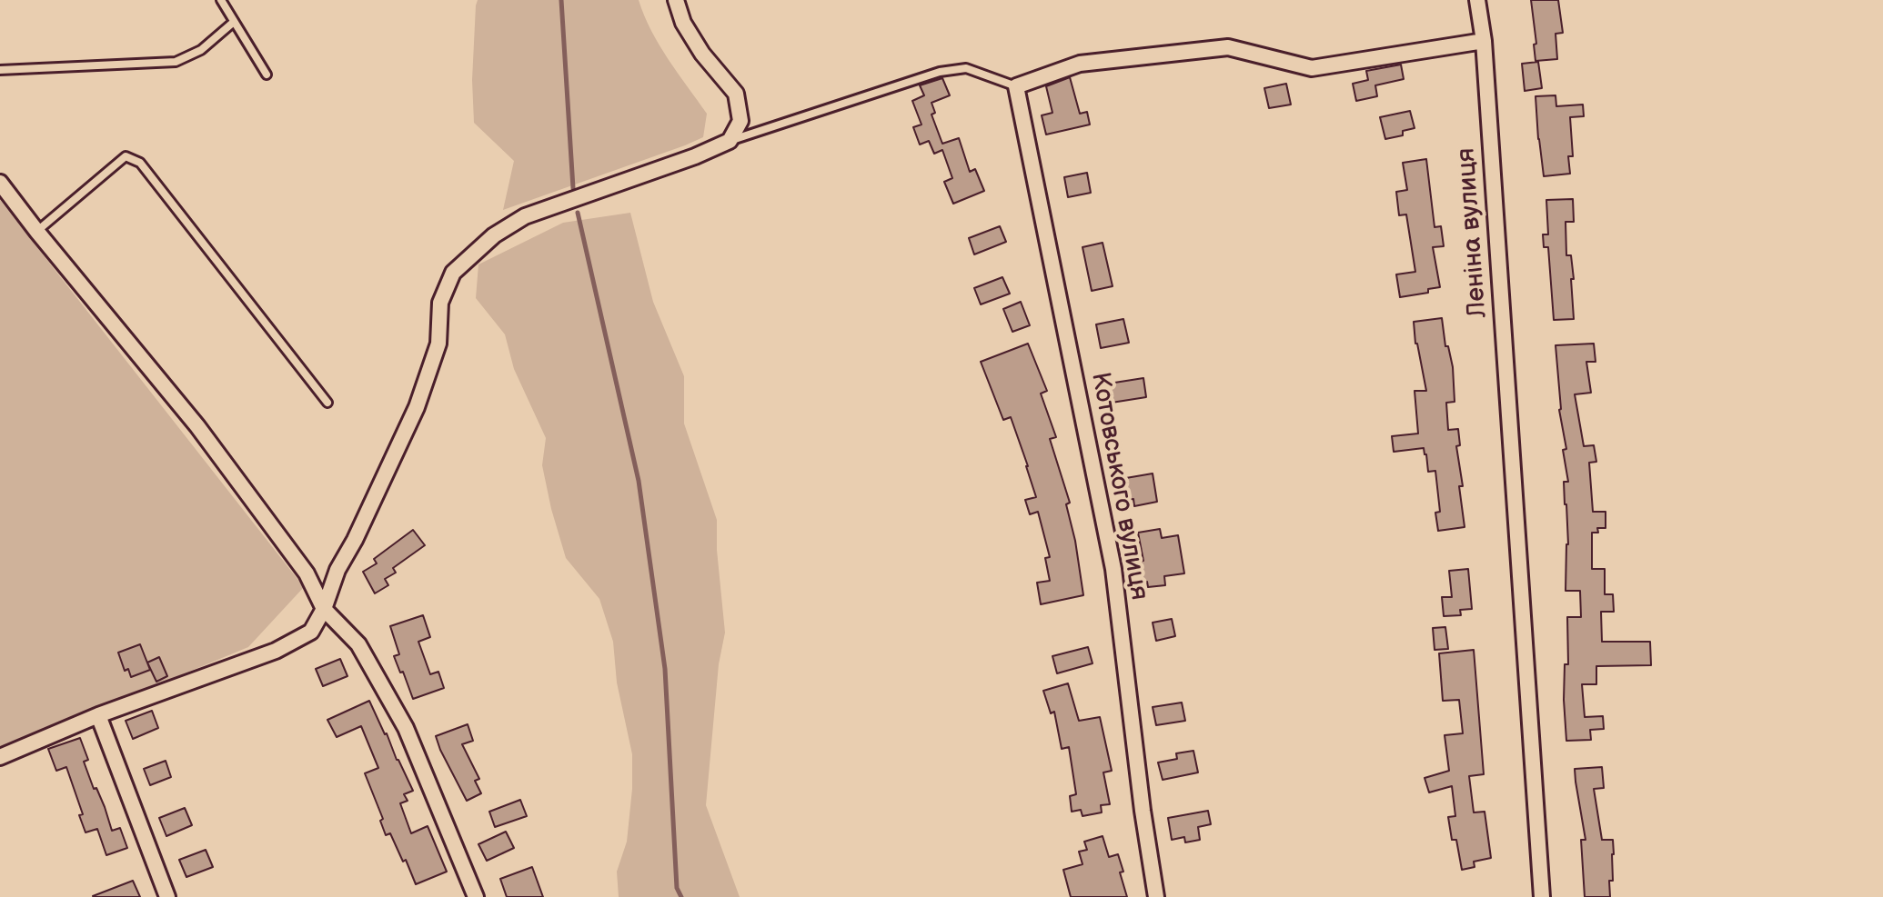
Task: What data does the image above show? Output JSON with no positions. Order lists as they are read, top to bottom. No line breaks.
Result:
{"streets":{"street":["Леніна вулиця","Котовського вулиця"]}}
